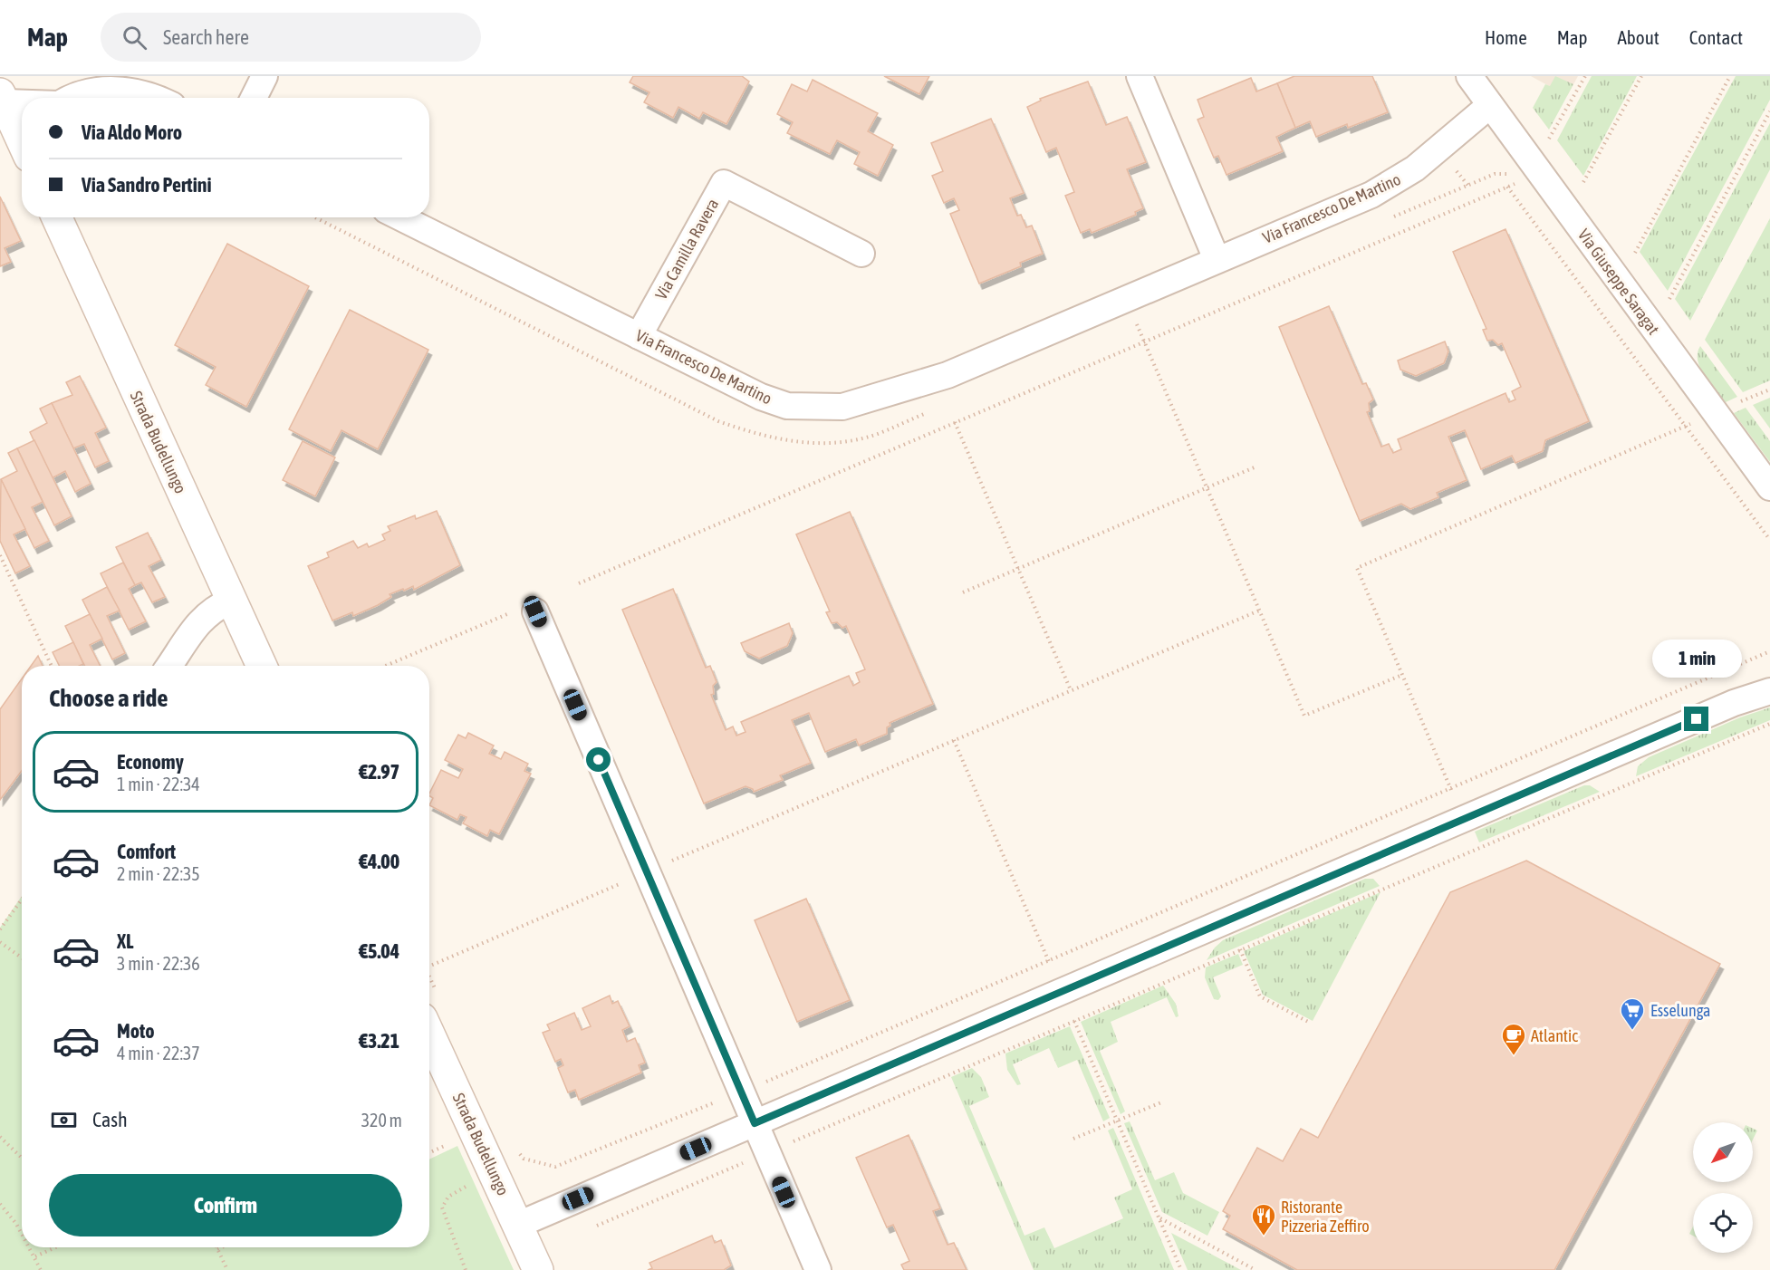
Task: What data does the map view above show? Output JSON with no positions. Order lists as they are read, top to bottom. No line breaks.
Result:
{"streets":{"street":["Via Francesco De Martino","Via Camilla Ravera","Via Giuseppe Saragat","Strada Budellungo"]},"crossings":[["Via Francesco De Martino","Via Camilla Ravera"],["Via Francesco De Martino","Via Giuseppe Saragat"]],"places":{"supermarket":["Esselunga"],"cafe":["Atlantic"],"restaurant":["Ristorante Pizzeria Zeffiro"]},"north":"bottom left","page":{"header":"Map","search":"Search here","nav":["Home","Map","About","Contact"],"banner":["Via Aldo Moro","Via Sandro Pertini"],"bubble":"1 min","heading":"Choose a ride","list":[{"name":"Economy","note":"1 min · 22:34","value":"€2.97"},{"name":"Comfort","note":"2 min · 22:35","value":"€4.00"},{"name":"XL","note":"3 min · 22:36","value":"€5.04"},{"name":"Moto","note":"4 min · 22:37","value":"€3.21"}],"pay":["Cash","320 m"],"buttons":"Confirm"}}
